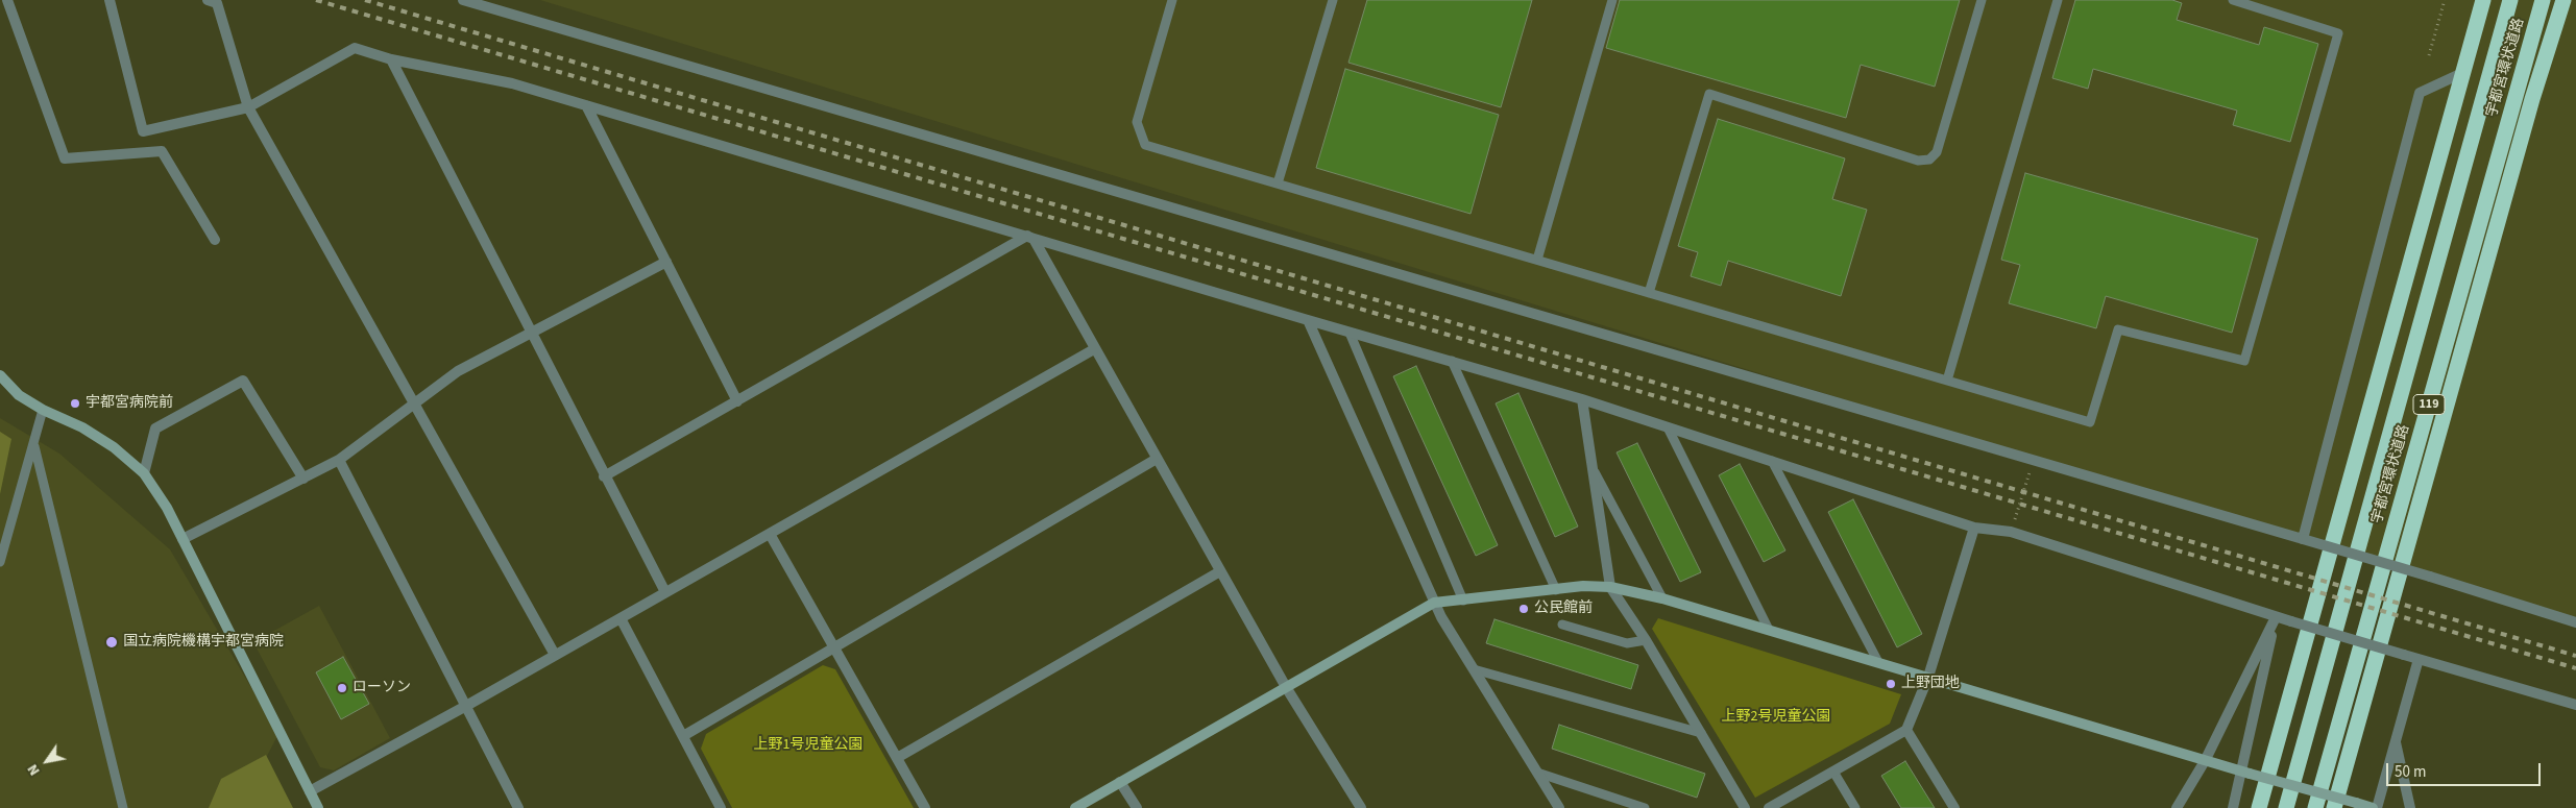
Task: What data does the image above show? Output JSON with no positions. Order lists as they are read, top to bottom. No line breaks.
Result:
{"streets":{"highway":["宇都宮環状道路","119"]},"parks":["上野2号児童公園","上野1号児童公園"],"places":["宇都宮病院前","公民館前","国立病院機構宇都宮病院","上野団地","ローソン"],"scale_bar":"50 m","north":"bottom left"}
